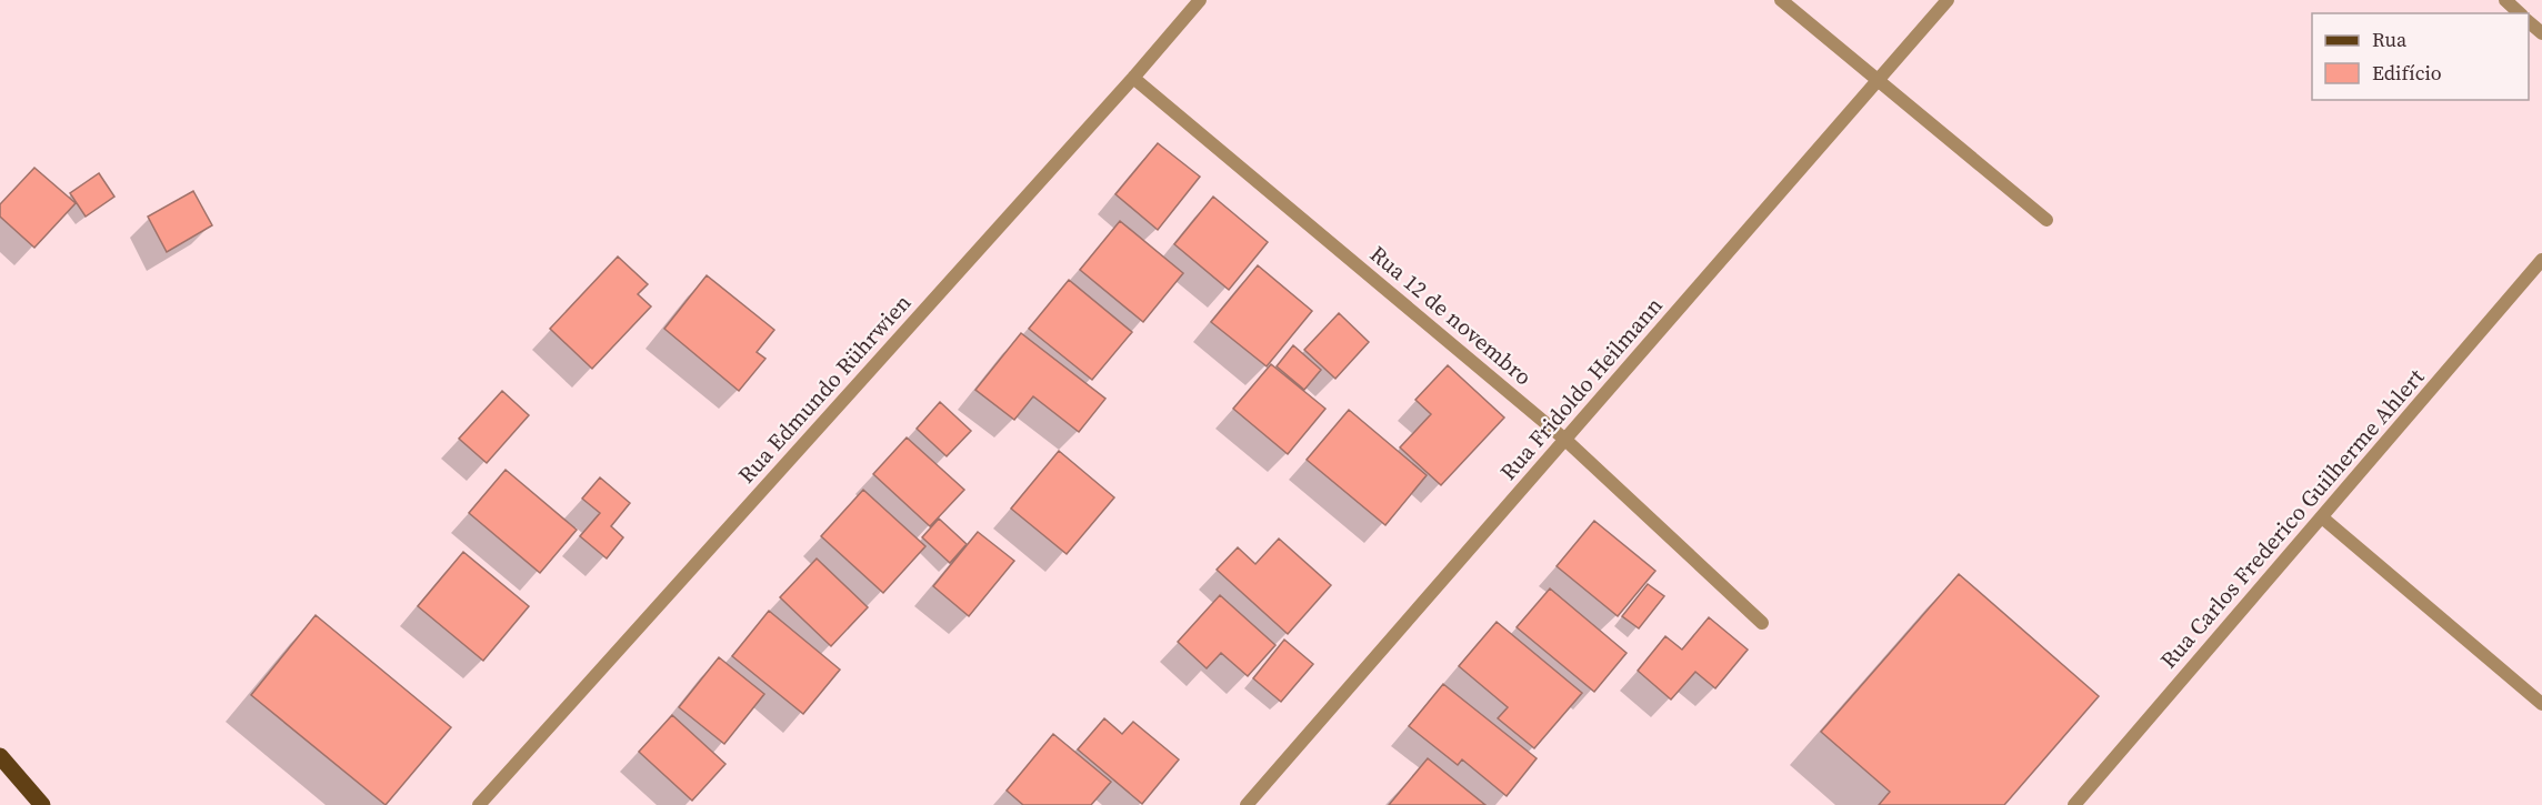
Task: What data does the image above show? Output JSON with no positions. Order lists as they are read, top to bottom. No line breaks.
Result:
{"streets":{"street":["Rua 12 de novembro","Rua Edmundo Rührwien","Rua Fridoldo Heilmann","Rua Carlos Frederico Guilherme Ahlert"]},"crossings":[["Rua 12 de novembro","Rua Edmundo Rührwien"],["Rua 12 de novembro","Rua Fridoldo Heilmann"]],"legend":["Rua","Edifício"]}
